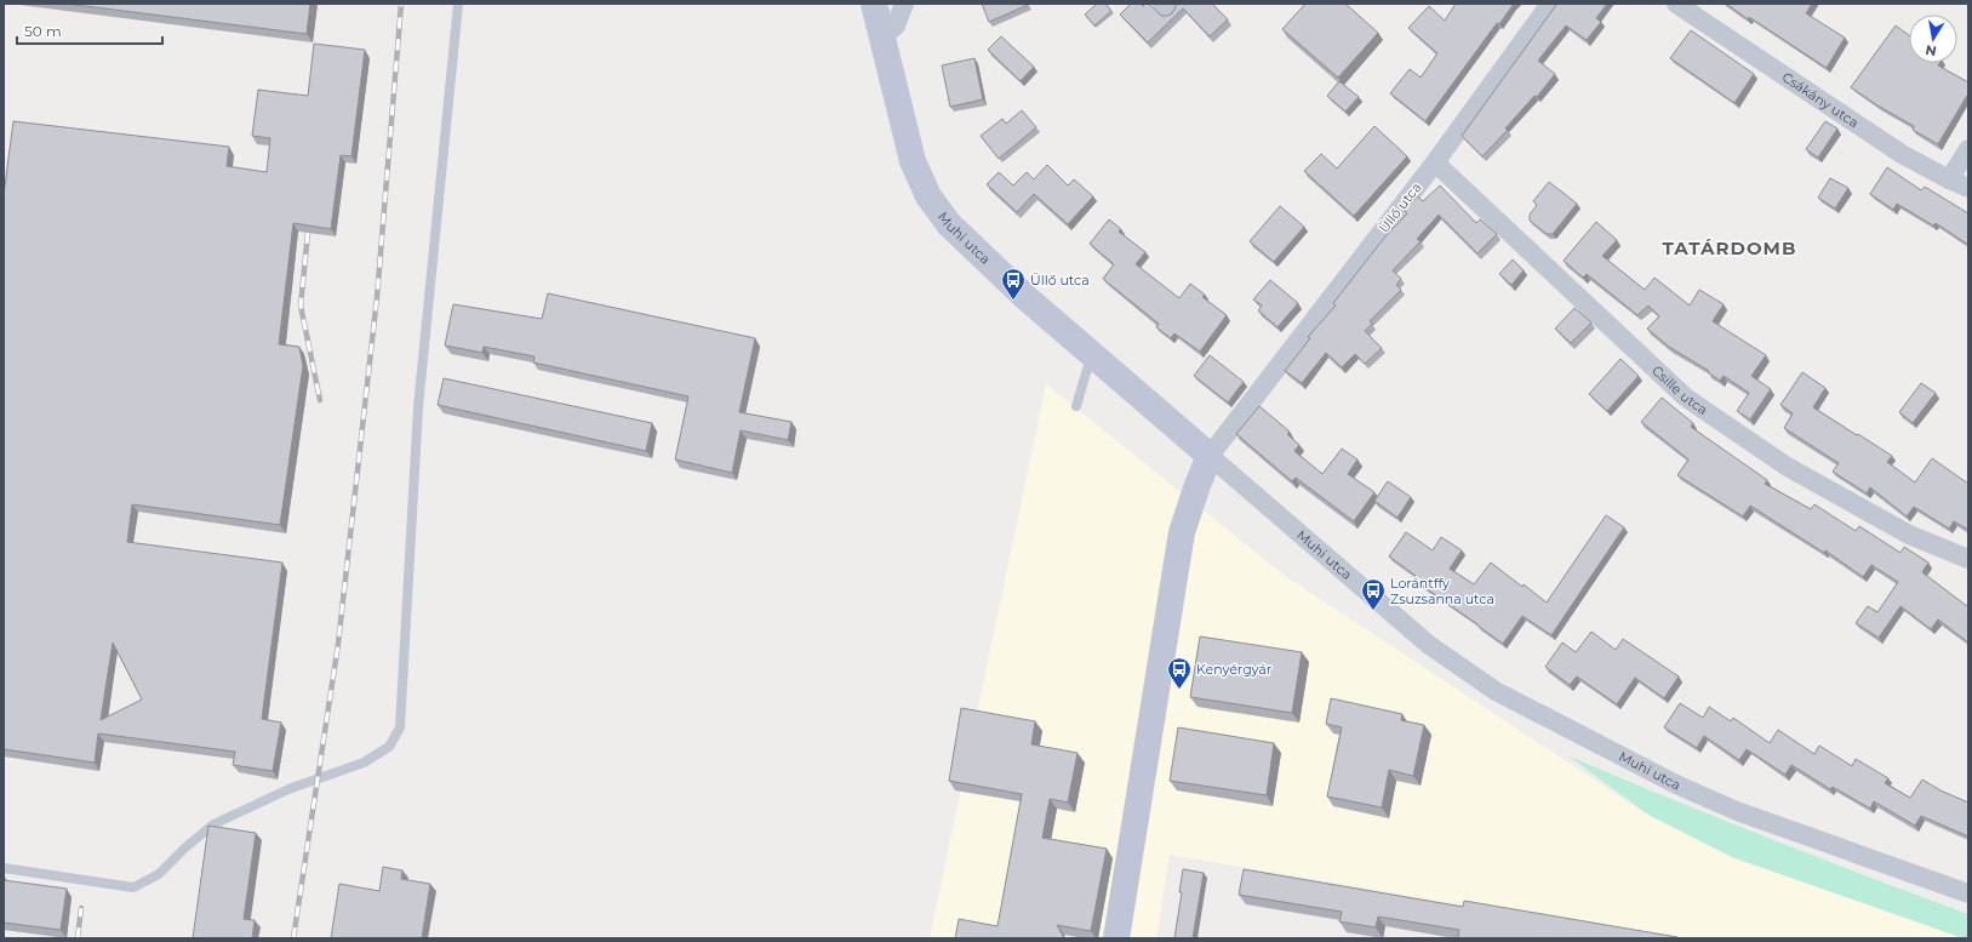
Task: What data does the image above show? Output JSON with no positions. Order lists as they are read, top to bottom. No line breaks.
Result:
{"streets":{"main road":["Muhi utca"],"street":["Csákány utca","Üllő utca","Csille utca"]},"crossings":[["Üllő utca","Muhi utca"],["Üllő utca","Csille utca"]],"districts":["TATÁRDOMB"],"places":{"bus stop":["Üllő utca","Lorántffy Zsuzsanna utca","Kenyérgyár"]},"scale_bar":"50 m","north":"bottom"}
